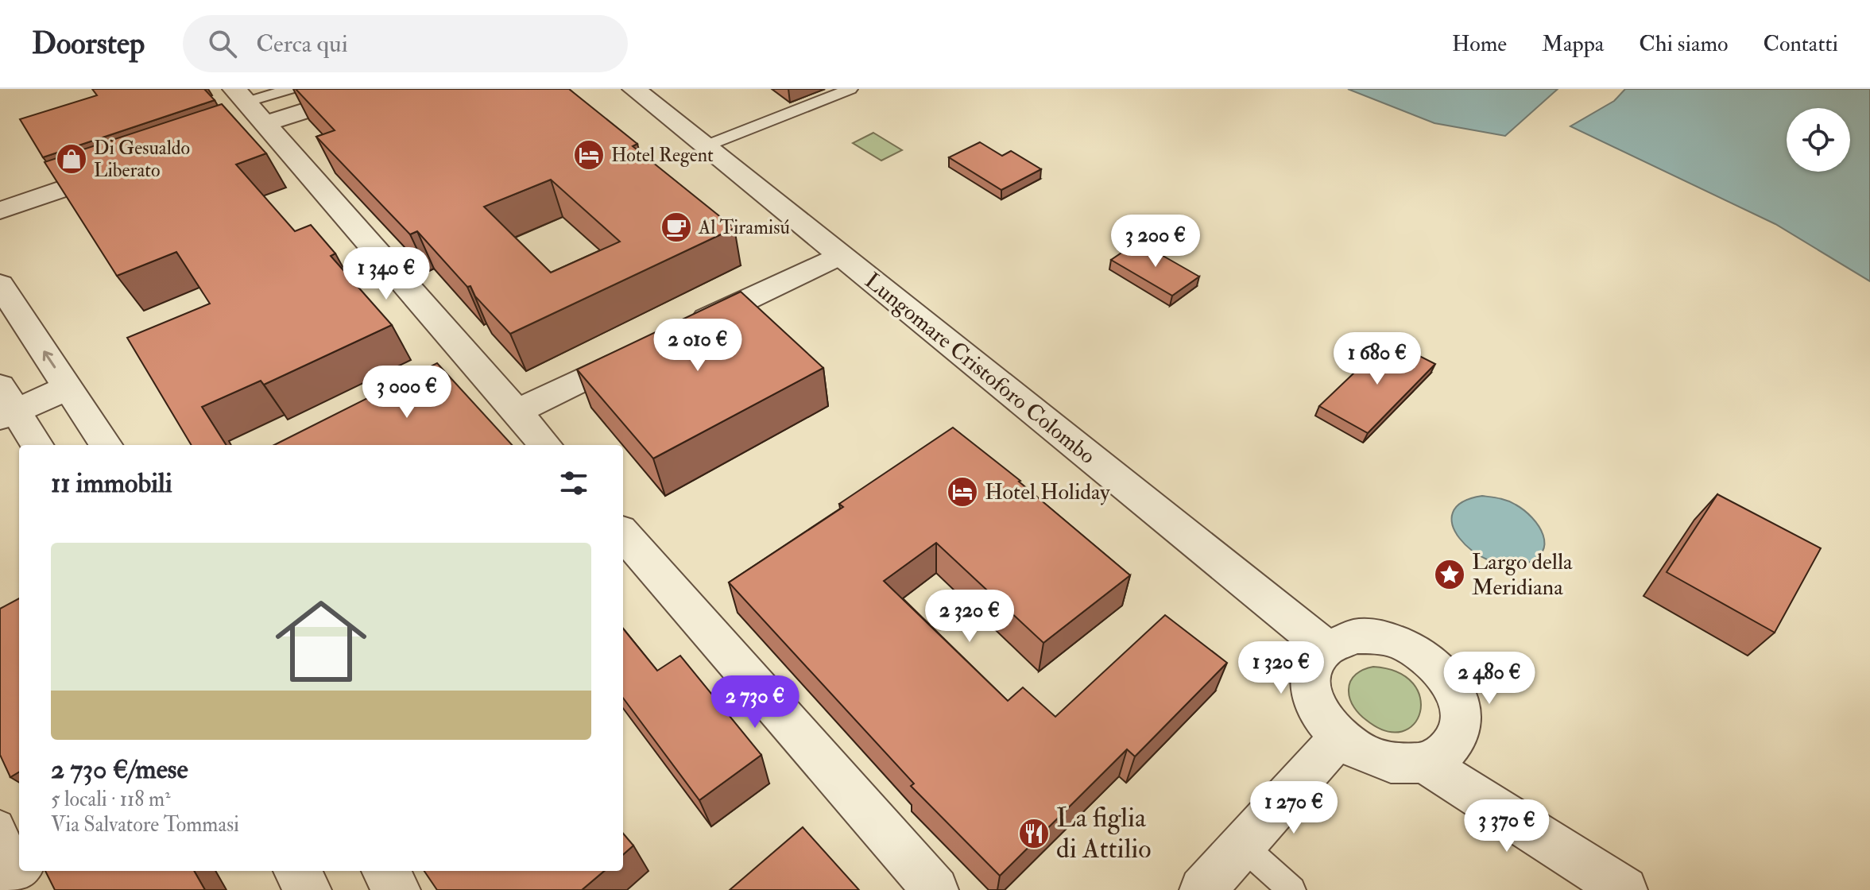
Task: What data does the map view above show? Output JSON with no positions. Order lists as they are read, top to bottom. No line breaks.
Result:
{"streets":{"street":["Lungomare Cristoforo Colombo"]},"places":{"hotel":["Hotel Regent","Hotel Holiday"],"shop":["Di Gesualdo Liberato"],"cafe":["Al Tiramisú"],"place":["Largo della Meridiana"],"restaurant":["La figlia di Attilio"]},"page":{"header":"Doorstep","search":"Cerca qui","nav":["Home","Mappa","Chi siamo","Contatti"],"price":["3 200 €","1 340 €","2 010 €","1 680 €","3 000 €","2 320 €","1 320 €","2 480 €","2 730 €","1 270 €","3 370 €"],"heading":"11 immobili","list":[{"name":"2 730 €/mese","note":"5 locali · 118 m² · Via Salvatore Tommasi"}]}}
